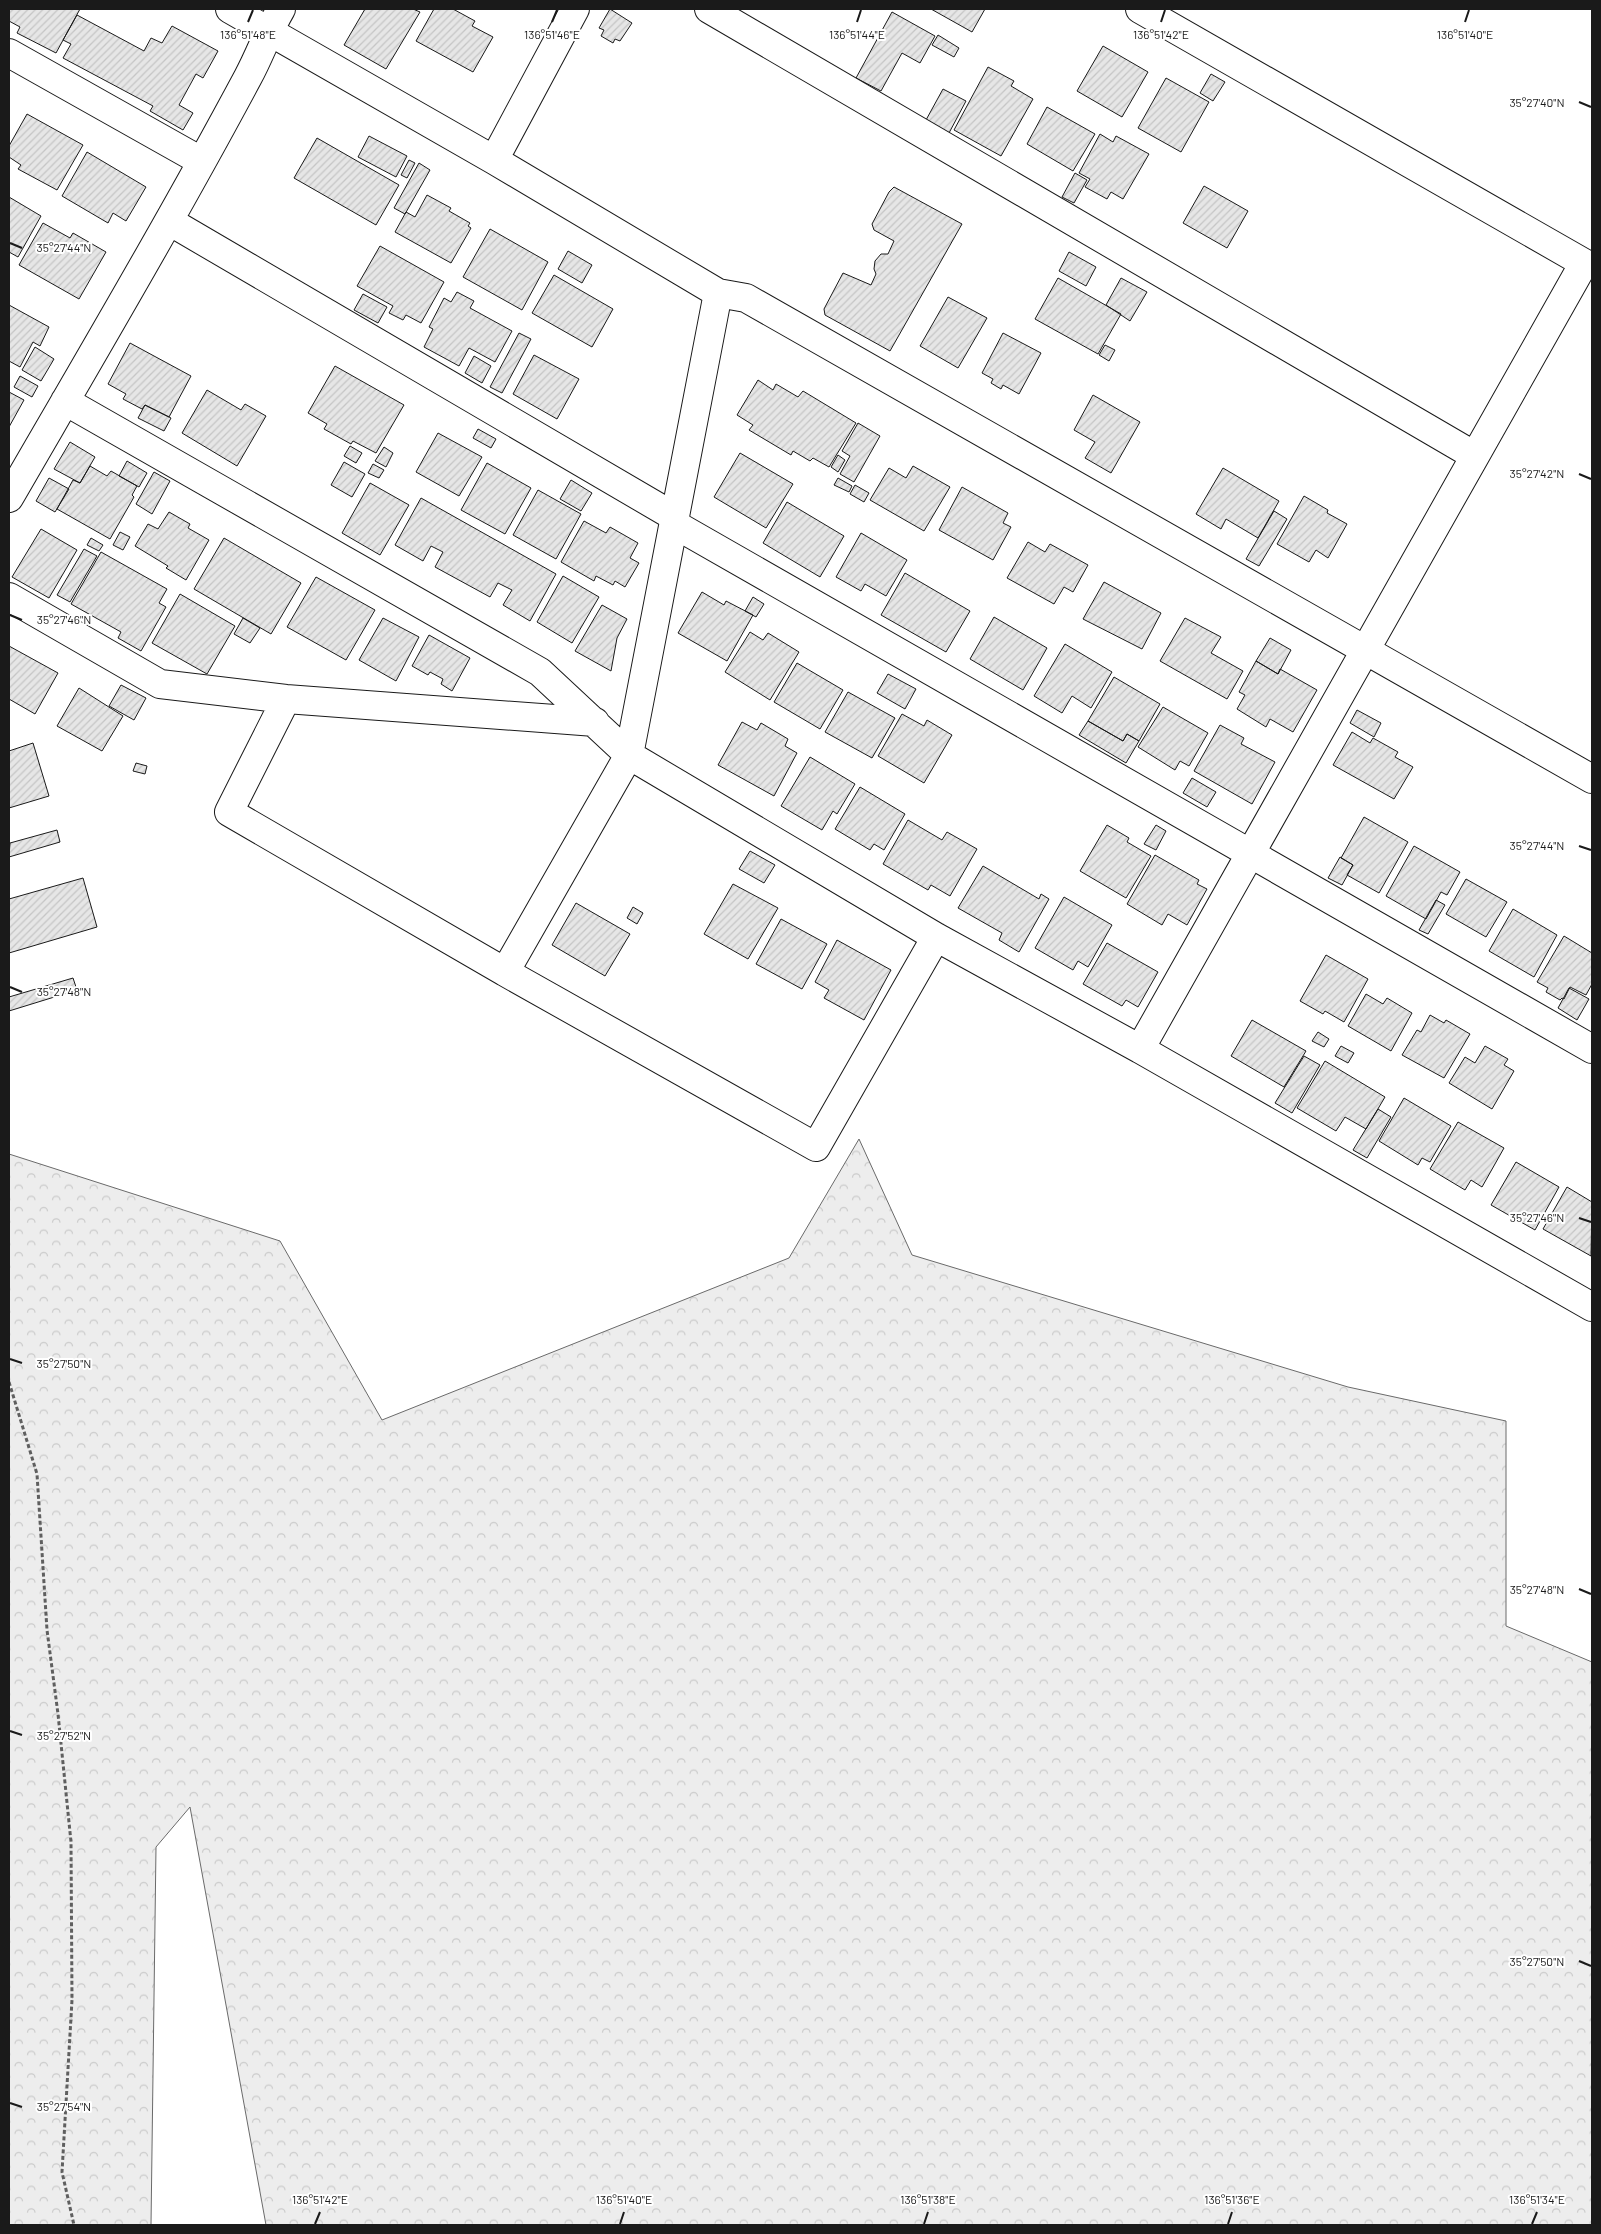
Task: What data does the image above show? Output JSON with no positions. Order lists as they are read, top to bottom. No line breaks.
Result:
{"coordinates":["136°51'48\"E","136°51'44\"E","136°51'42\"E","136°51'40\"E","136°51'46\"E","35°27'40\"N","35°27'44\"N","35°27'42\"N","35°27'46\"N","35°27'48\"N","35°27'50\"N","35°27'52\"N","35°27'54\"N","136°51'38\"E","136°51'36\"E","136°51'34\"E"]}
